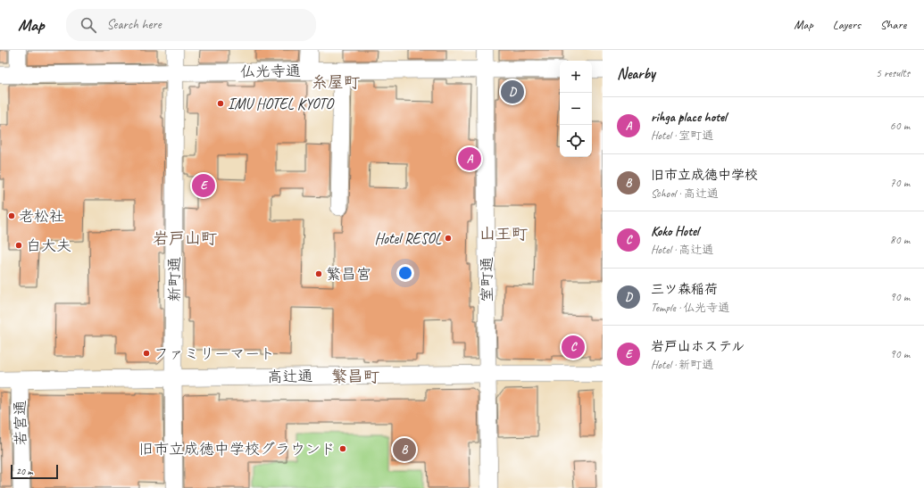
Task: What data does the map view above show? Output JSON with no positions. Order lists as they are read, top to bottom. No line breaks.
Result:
{"streets":{"street":["仏光寺通","新町通","室町通","高辻通","若宮通"]},"crossings":[["仏光寺通","新町通"],["仏光寺通","室町通"],["新町通","高辻通"],["室町通","高辻通"],["高辻通","若宮通"]],"districts":["糸屋町","山王町","岩戸山町","繁昌町"],"places":["IMU HOTEL KYOTO","老松社","Hotel RESOL","白大夫","繁昌宮","ファミリーマート","旧市立成徳中学校グラウンド"],"scale_bar":"20 m","page":{"header":"Map","search":"Search here","nav":["Map","Layers","Share"],"heading":["Nearby","5 results"],"map_buttons":["+","−"],"pins":["D","A","E","C","B"],"list":[{"mark":"A","name":"rihga place hotel","note":"Hotel · 室町通","value":"60 m"},{"mark":"B","name":"旧市立成徳中学校","note":"School · 高辻通","value":"70 m"},{"mark":"C","name":"Koko Hotel","note":"Hotel · 高辻通","value":"80 m"},{"mark":"D","name":"三ツ森稲荷","note":"Temple · 仏光寺通","value":"90 m"},{"mark":"E","name":"岩戸山ホステル","note":"Hotel · 新町通","value":"90 m"}],"scale":"20 m"}}
